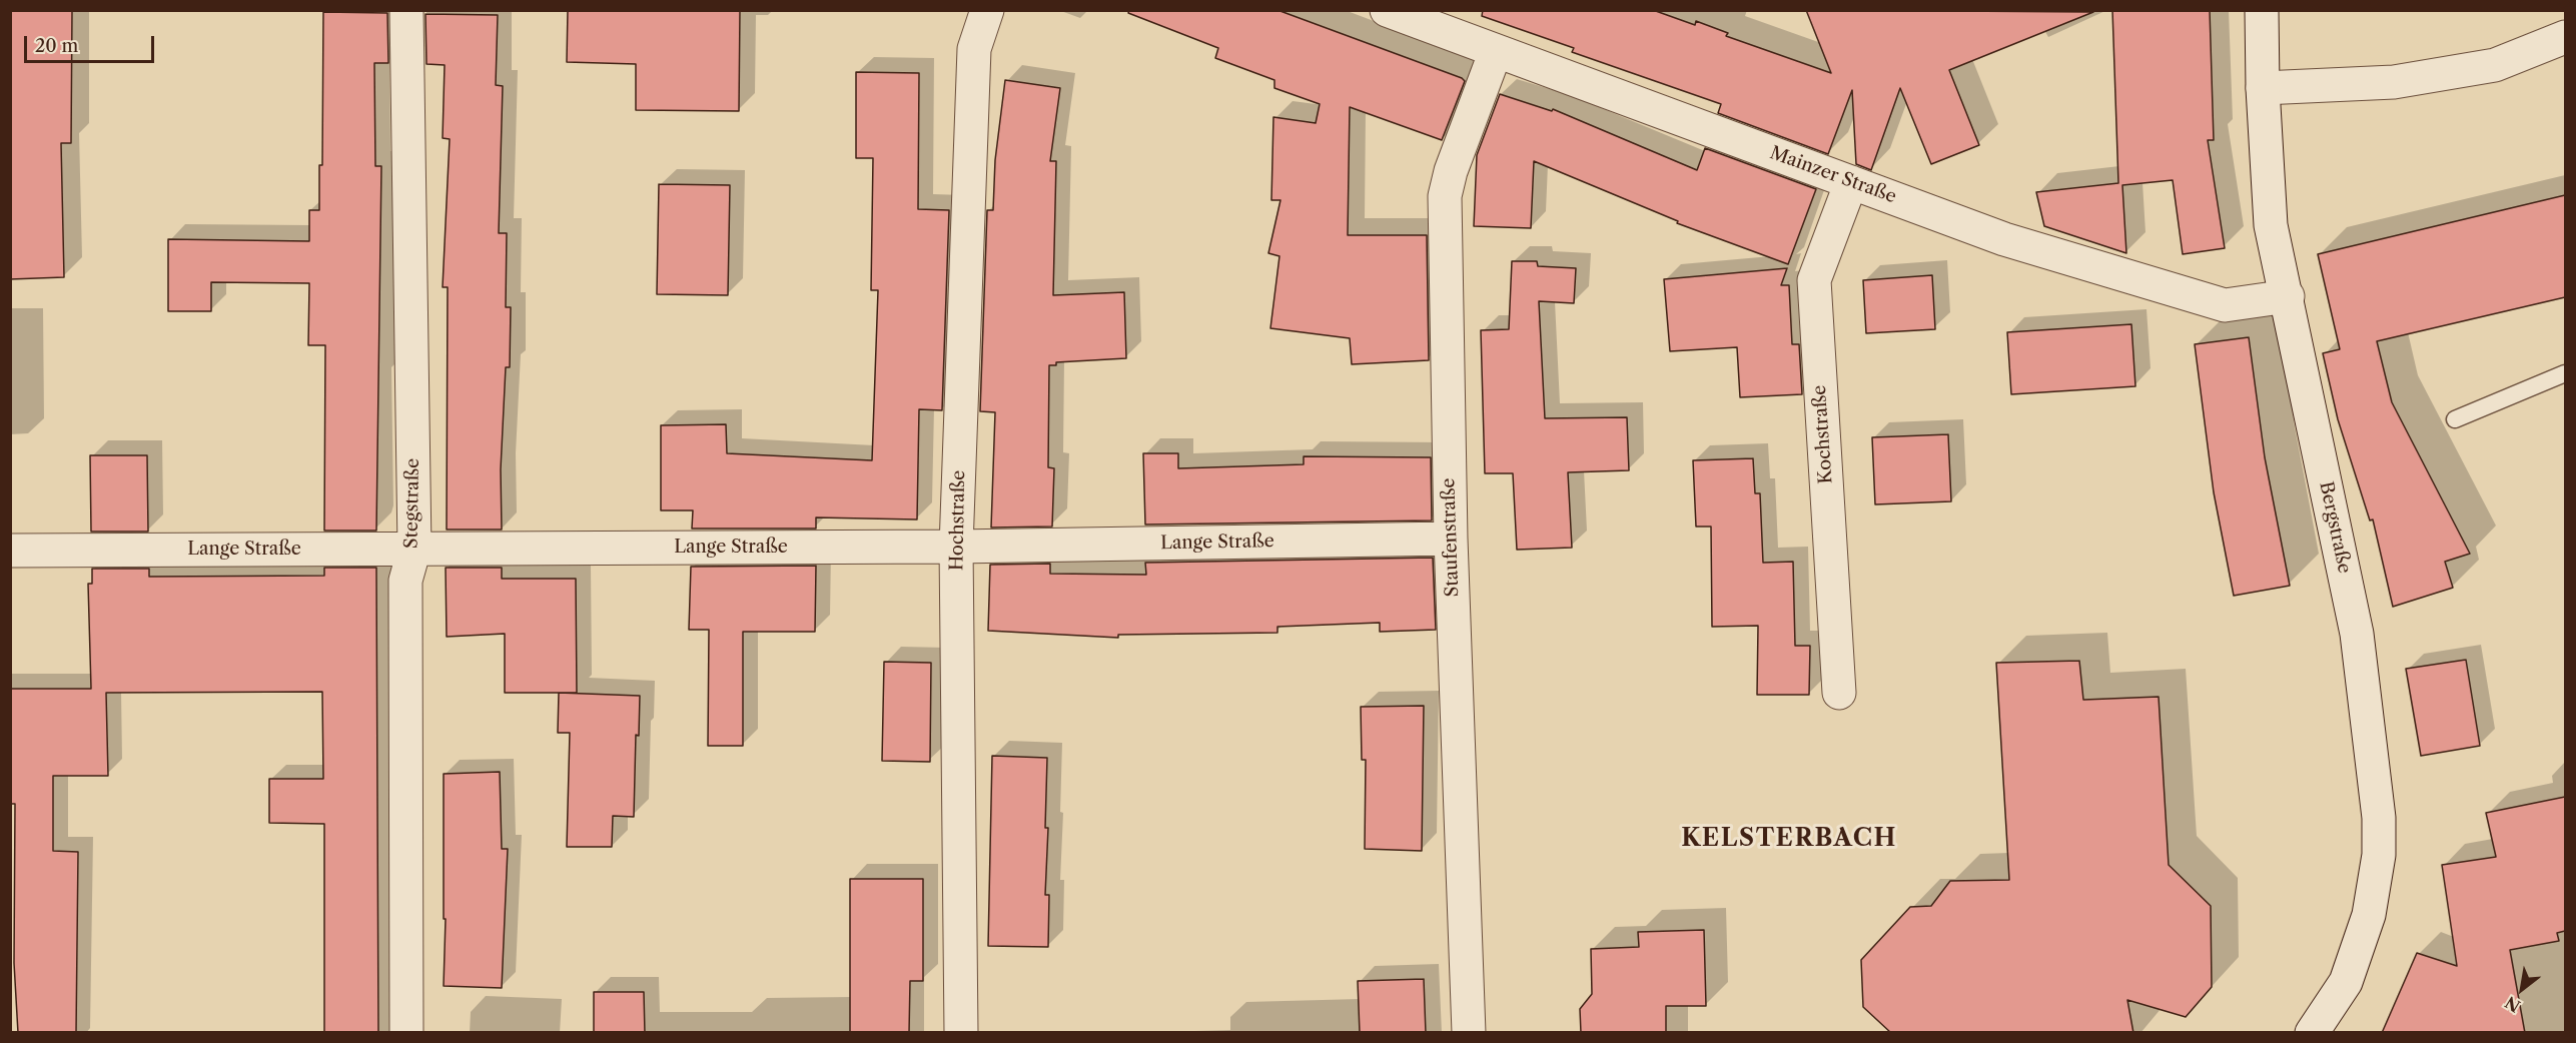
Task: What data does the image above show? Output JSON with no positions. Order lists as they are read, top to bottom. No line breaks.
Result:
{"streets":{"street":["Mainzer Straße","Kochstraße","Stegstraße","Hochstraße","Bergstraße","Staufenstraße","Lange Straße"]},"crossings":[["Mainzer Straße","Kochstraße"],["Mainzer Straße","Bergstraße"],["Mainzer Straße","Staufenstraße"],["Stegstraße","Lange Straße"],["Hochstraße","Lange Straße"],["Staufenstraße","Lange Straße"]],"districts":["KELSTERBACH"],"scale_bar":"20 m","north":"bottom left"}
